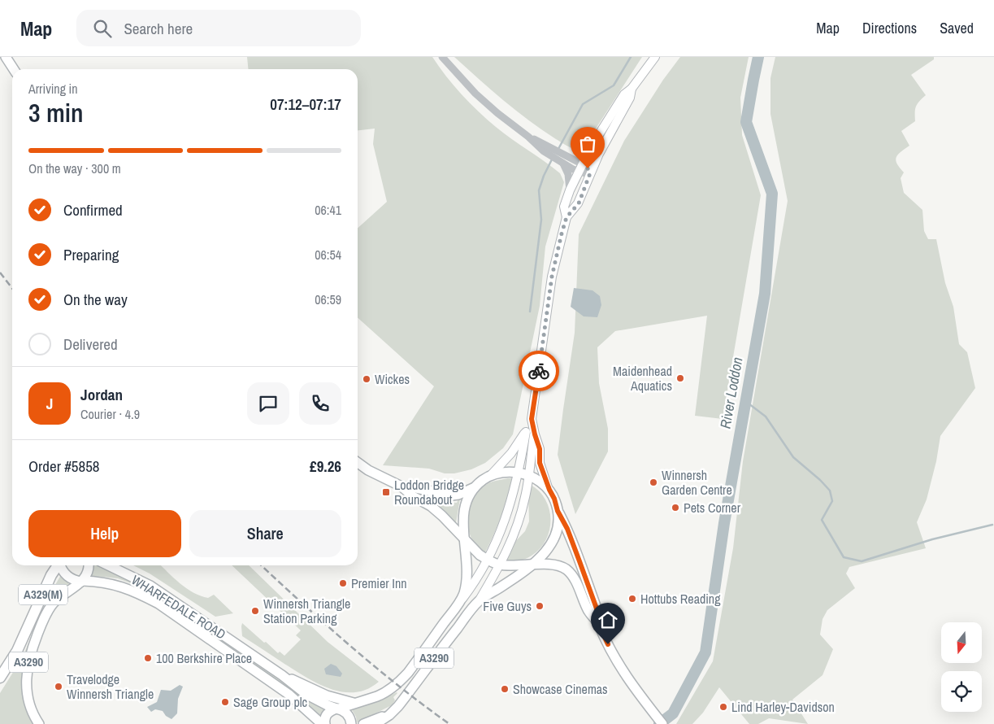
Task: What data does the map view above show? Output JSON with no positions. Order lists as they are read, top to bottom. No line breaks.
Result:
{"streets":{"highway":["A329(M)"],"main road":["WHARFEDALE ROAD","A3290"]},"crossings":[["WHARFEDALE ROAD","A3290"]],"water":["River Loddon"],"places":{"other":["Maidenhead Aquatics","Wickes","Winnersh Garden Centre","Pets Corner","Premier Inn","Hottubs Reading","Five Guys","Winnersh Triangle Station Parking","100 Berkshire Place","Travelodge Winnersh Triangle","Showcase Cinemas","Sage Group plc","Lind Harley-Davidson"],"transit":["Loddon Bridge Roundabout"]},"north":"bottom","page":{"header":"Map","search":"Search here","nav":["Map","Directions","Saved"],"heading":["3 min","Arriving in","07:12–07:17"],"panel":["Jordan","Courier · 4.9","Order #5858","£9.26"],"bar":"On the way · 300 m","list":[["Confirmed","06:41"],["Preparing","06:54"],["On the way","06:59"],"Delivered"],"round":"J","buttons":["Help","Share"]}}
